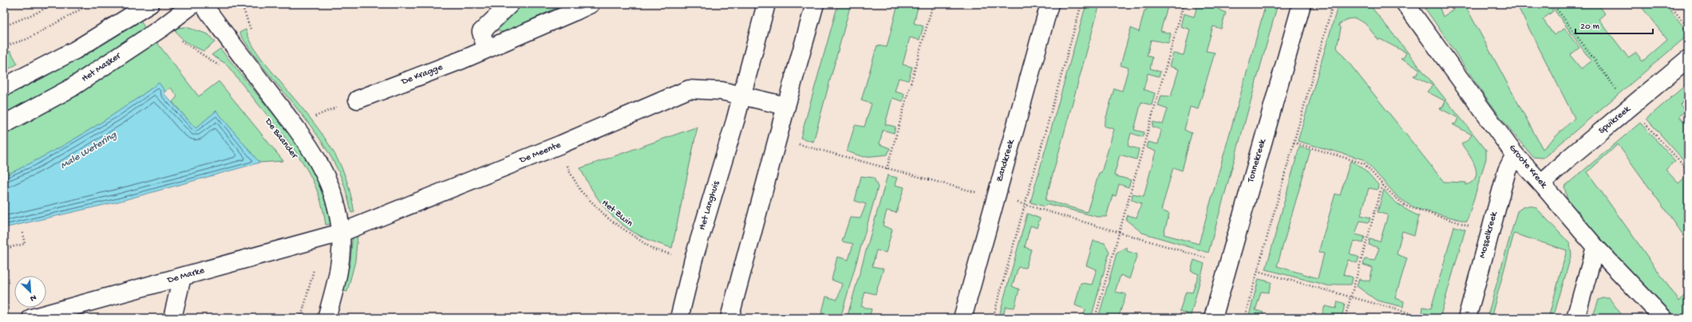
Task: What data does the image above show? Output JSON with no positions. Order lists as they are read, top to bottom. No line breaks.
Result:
{"streets":{"street":["Het Masker","De Kragge","Spuikreek","De Baander","De Meente","Zandkreek","Tonnekreek","Groote Kreek","Het Langhuis","Mosselkreek","De Marke"],"path":["Het Zwin"]},"crossings":[["Spuikreek","Groote Kreek"],["De Baander","De Meente"],["De Baander","De Marke"],["De Meente","Het Langhuis"],["De Meente","Het Zwin"],["De Meente","De Marke"],["Groote Kreek","Mosselkreek"],["Het Langhuis","Het Zwin"]],"water":["Male Wetering"],"scale_bar":"20 m","north":"bottom right"}
